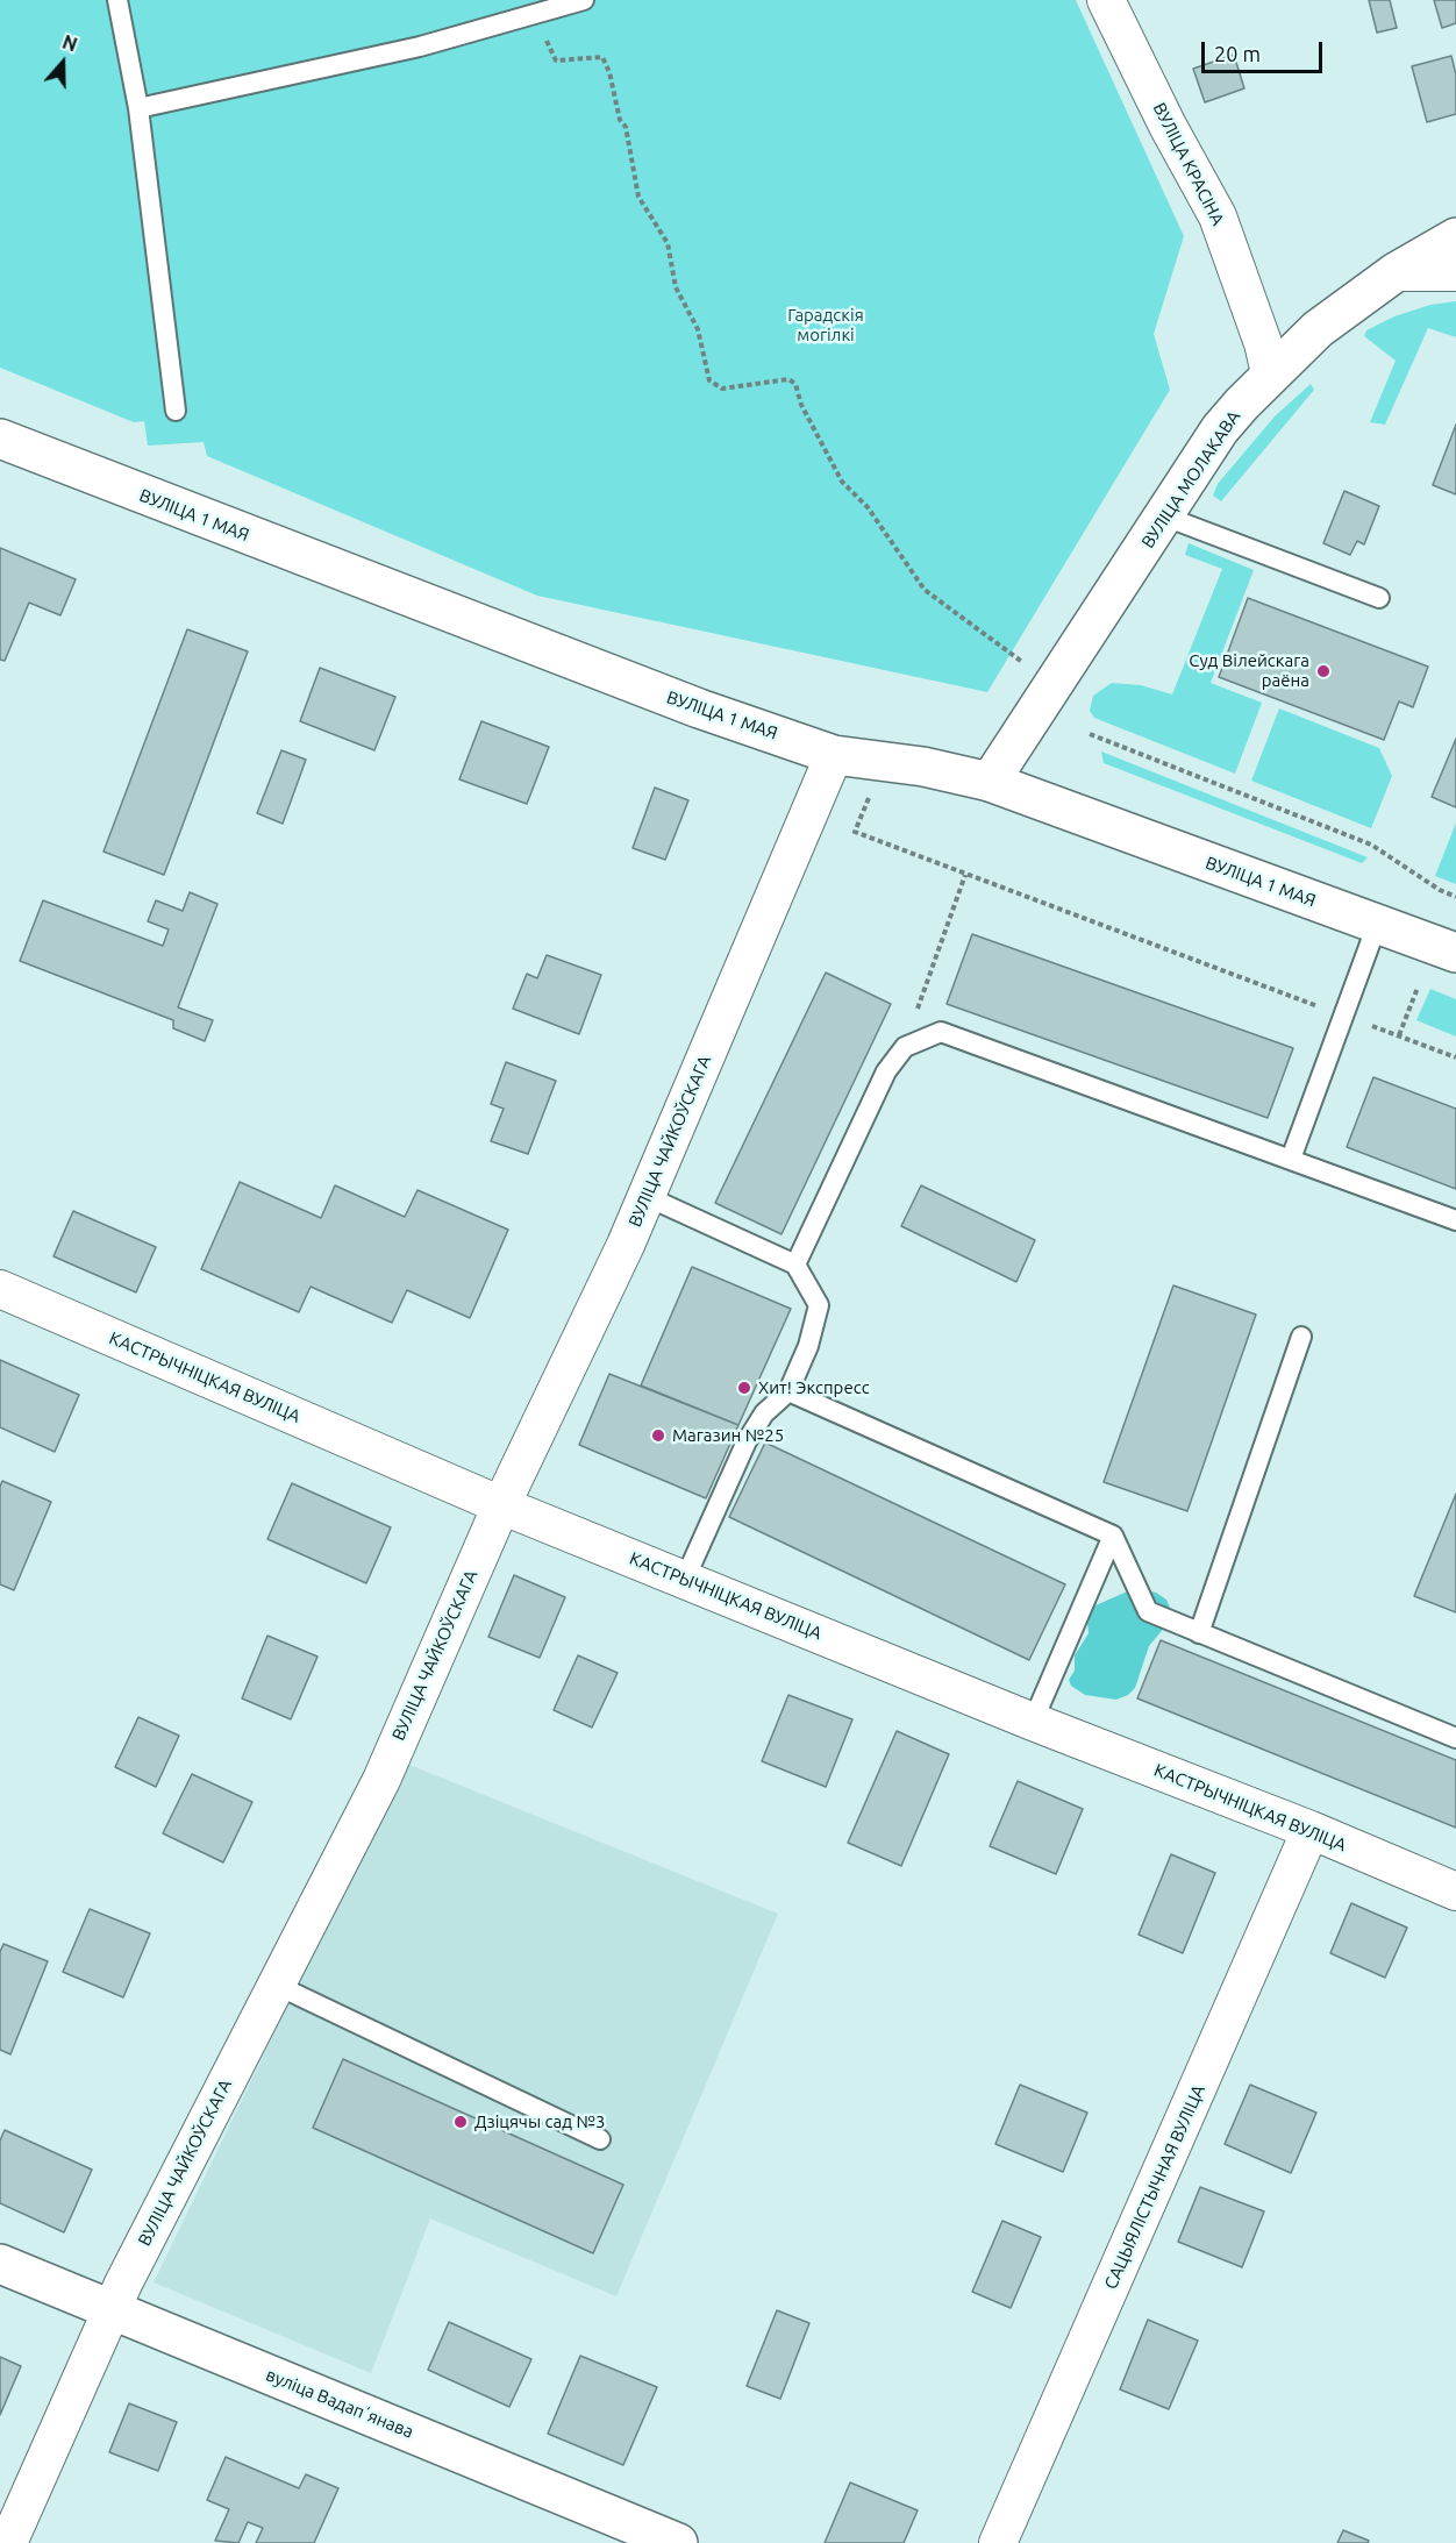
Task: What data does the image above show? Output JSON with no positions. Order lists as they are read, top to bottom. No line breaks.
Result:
{"streets":{"main road":["ВУЛІЦА МОЛАКАВА","ВУЛІЦА 1 МАЯ","вуліца Вадапʼянава"],"street":["ВУЛІЦА КРАСІНА","ВУЛІЦА ЧАЙКОЎСКАГА","КАСТРЫЧНІЦКАЯ ВУЛІЦА","САЦЫЯЛІСТЫЧНАЯ ВУЛІЦА"]},"crossings":[["ВУЛІЦА КРАСІНА","ВУЛІЦА МОЛАКАВА"],["ВУЛІЦА МОЛАКАВА","ВУЛІЦА 1 МАЯ"],["ВУЛІЦА 1 МАЯ","ВУЛІЦА ЧАЙКОЎСКАГА"],["ВУЛІЦА ЧАЙКОЎСКАГА","КАСТРЫЧНІЦКАЯ ВУЛІЦА"],["ВУЛІЦА ЧАЙКОЎСКАГА","вуліца Вадапʼянава"],["КАСТРЫЧНІЦКАЯ ВУЛІЦА","САЦЫЯЛІСТЫЧНАЯ ВУЛІЦА"]],"parks":["Гарадскія могілкі"],"places":["Суд Вілейскага раёна","Хит! Экспресс","Магазин №25","Дзіцячы сад №3"],"scale_bar":"20 m","north":"top"}
